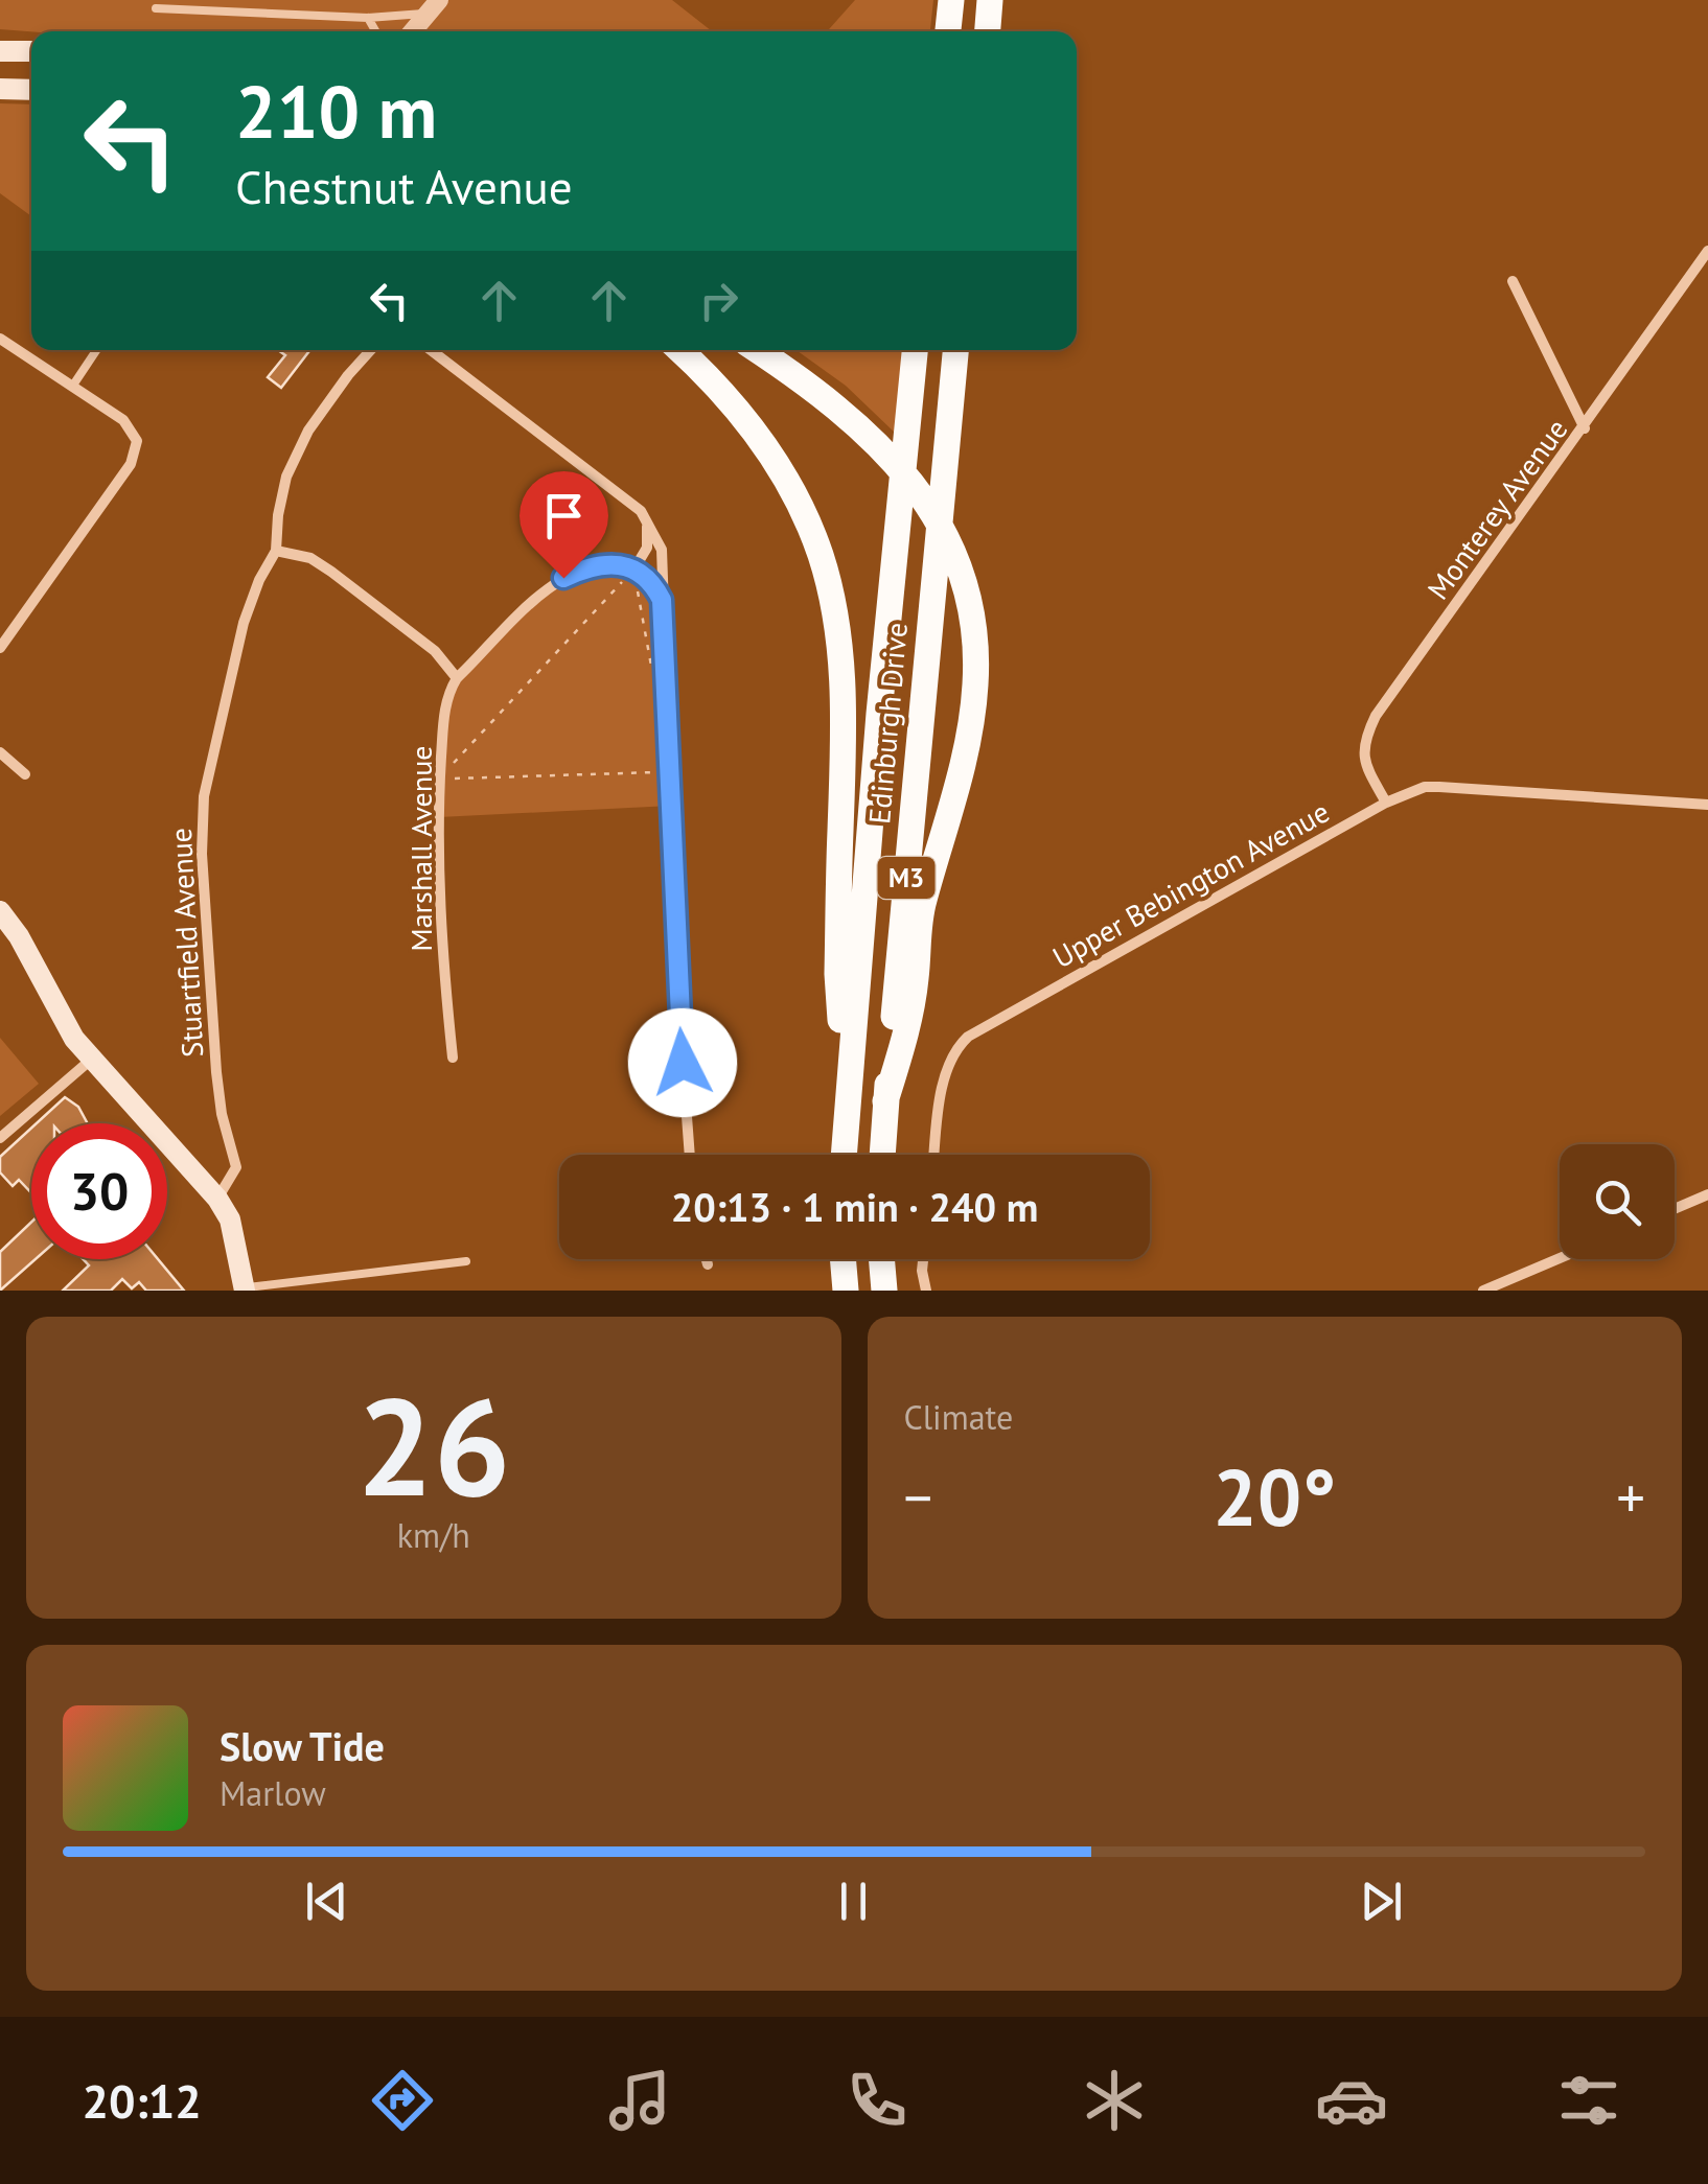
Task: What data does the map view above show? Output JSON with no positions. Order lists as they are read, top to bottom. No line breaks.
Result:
{"streets":{"highway":["Edinburgh Drive","M3"],"street":["Monterey Avenue","Marshall Avenue","Upper Bebington Avenue","Stuartfield Avenue"]},"crossings":[["Monterey Avenue","Upper Bebington Avenue"]],"page":{"turn":["210 m","Chestnut Avenue"],"limit":"30","trip":"20:13 · 1 min · 240 m","tile":[["26","km/h"],"Climate"],"heat":["−","20°","+"],"song":["Slow Tide","Marlow"],"tabs":"20:12"}}
